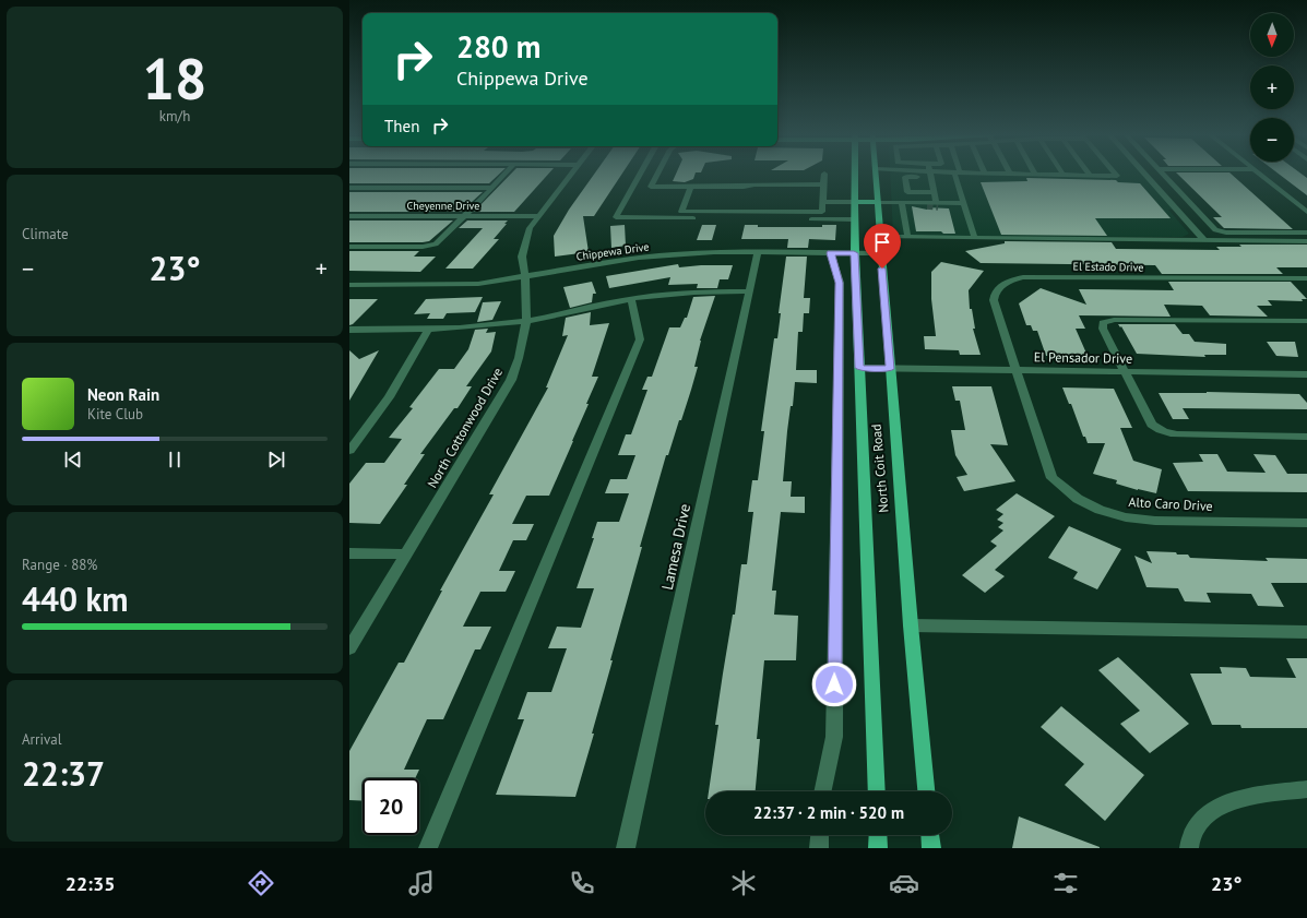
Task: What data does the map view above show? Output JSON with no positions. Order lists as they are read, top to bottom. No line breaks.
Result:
{"streets":{"main road":["North Coit Road"],"street":["Cheyenne Drive","Chippewa Drive","El Estado Drive","El Pensador Drive","North Cottonwood Drive","Alto Caro Drive","Lamesa Drive"]},"crossings":[["Cheyenne Drive","North Cottonwood Drive"],["Chippewa Drive","North Cottonwood Drive"],["Chippewa Drive","North Coit Road"],["Chippewa Drive","Lamesa Drive"],["El Estado Drive","El Pensador Drive"],["El Estado Drive","Alto Caro Drive"],["El Pensador Drive","North Coit Road"],["El Pensador Drive","Alto Caro Drive"]],"north":"bottom","page":{"tile":[["18","km/h"],"Climate",["Range · 88%","440 km"],["Arrival","22:37"]],"map_buttons":["+","−"],"turn":["280 m","Chippewa Drive"],"then":"Then","heat":["−","23°","+"],"song":["Neon Rain","Kite Club"],"limit":"20","trip":"22:37 · 2 min · 520 m","tabs":["22:35","23°"]}}
